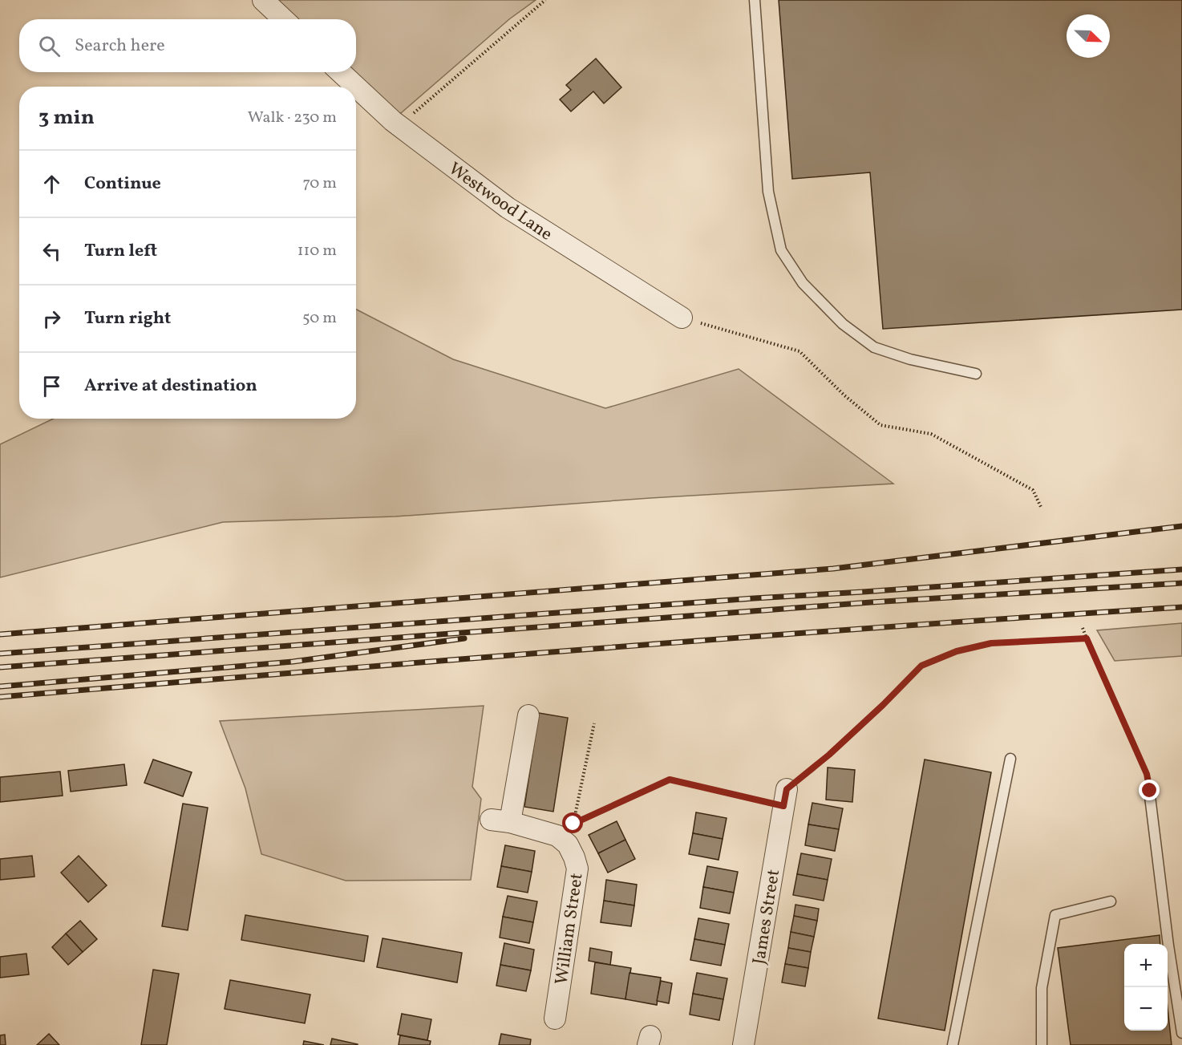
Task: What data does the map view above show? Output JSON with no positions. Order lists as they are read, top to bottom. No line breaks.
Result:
{"streets":{"street":["Westwood Lane","James Street","William Street"]},"north":"bottom right","page":{"search":"Search here","heading":["3 min","Walk · 230 m"],"list":[["Continue","70 m"],["Turn left","110 m"],["Turn right","50 m"],"Arrive at destination"],"map_buttons":["+","−"]}}
